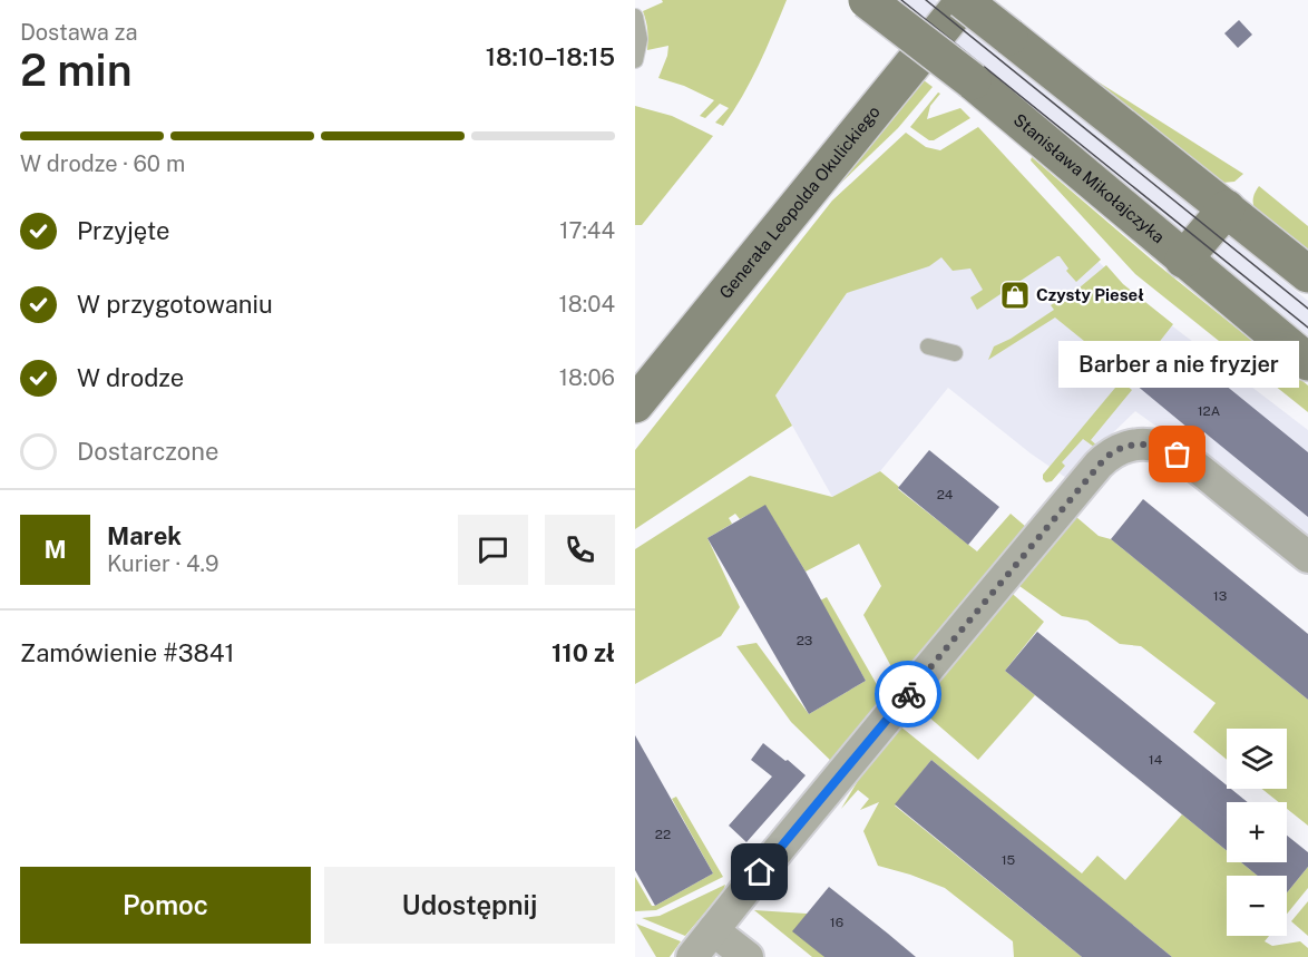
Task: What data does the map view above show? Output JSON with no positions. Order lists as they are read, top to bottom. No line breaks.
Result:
{"streets":{"street":["Stanisława Mikołajczyka","Generała Leopolda Okulickiego"]},"places":{"shop":["Czysty Pieseł"],"other":["Barber a nie fryzjer"]},"house_numbers":["12A","24","13","23","14","22","15","16"],"page":{"heading":["2 min","Dostawa za","18:10–18:15"],"panel":["Marek","Kurier · 4.9","Zamówienie #3841","110 zł"],"bar":"W drodze · 60 m","list":[["Przyjęte","17:44"],["W przygotowaniu","18:04"],["W drodze","18:06"],"Dostarczone"],"bubble":"Barber a nie fryzjer","round":"M","map_buttons":["+","−"],"buttons":["Pomoc","Udostępnij"]}}
